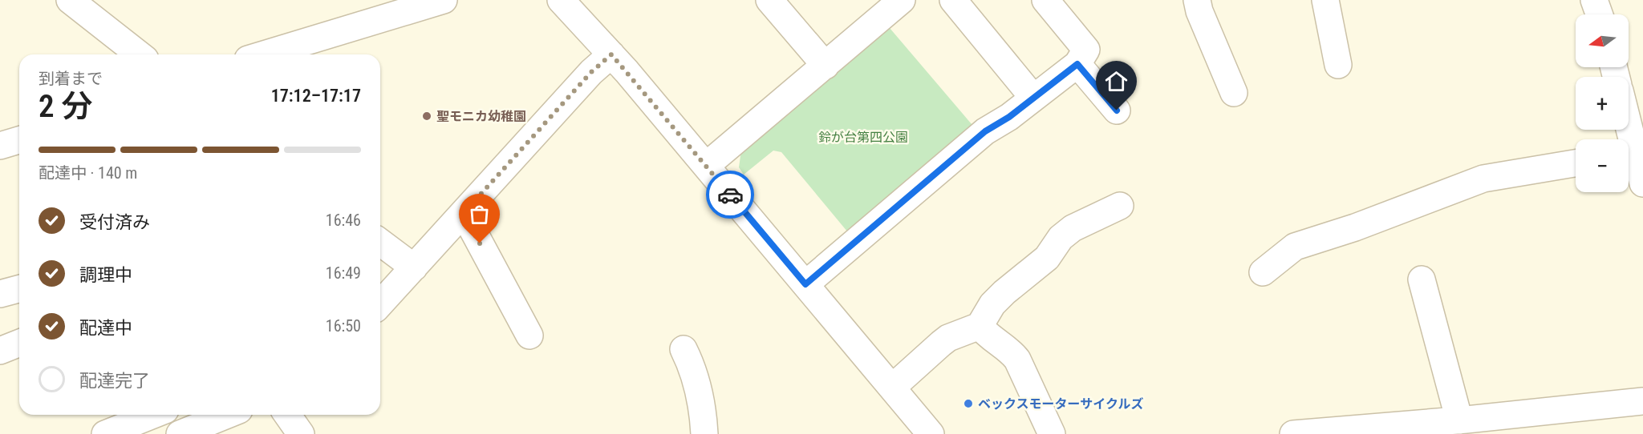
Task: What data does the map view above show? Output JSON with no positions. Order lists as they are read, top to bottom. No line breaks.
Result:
{"parks":["鈴が台第四公園"],"places":["聖モニカ幼稚園","ベックスモーターサイクルズ"],"north":"left","page":{"map_buttons":["+","−"],"heading":["2 分","到着まで","17:12–17:17"],"bar":"配達中 · 140 m","list":[["受付済み","16:46"],["調理中","16:49"],["配達中","16:50"],"配達完了"]}}
